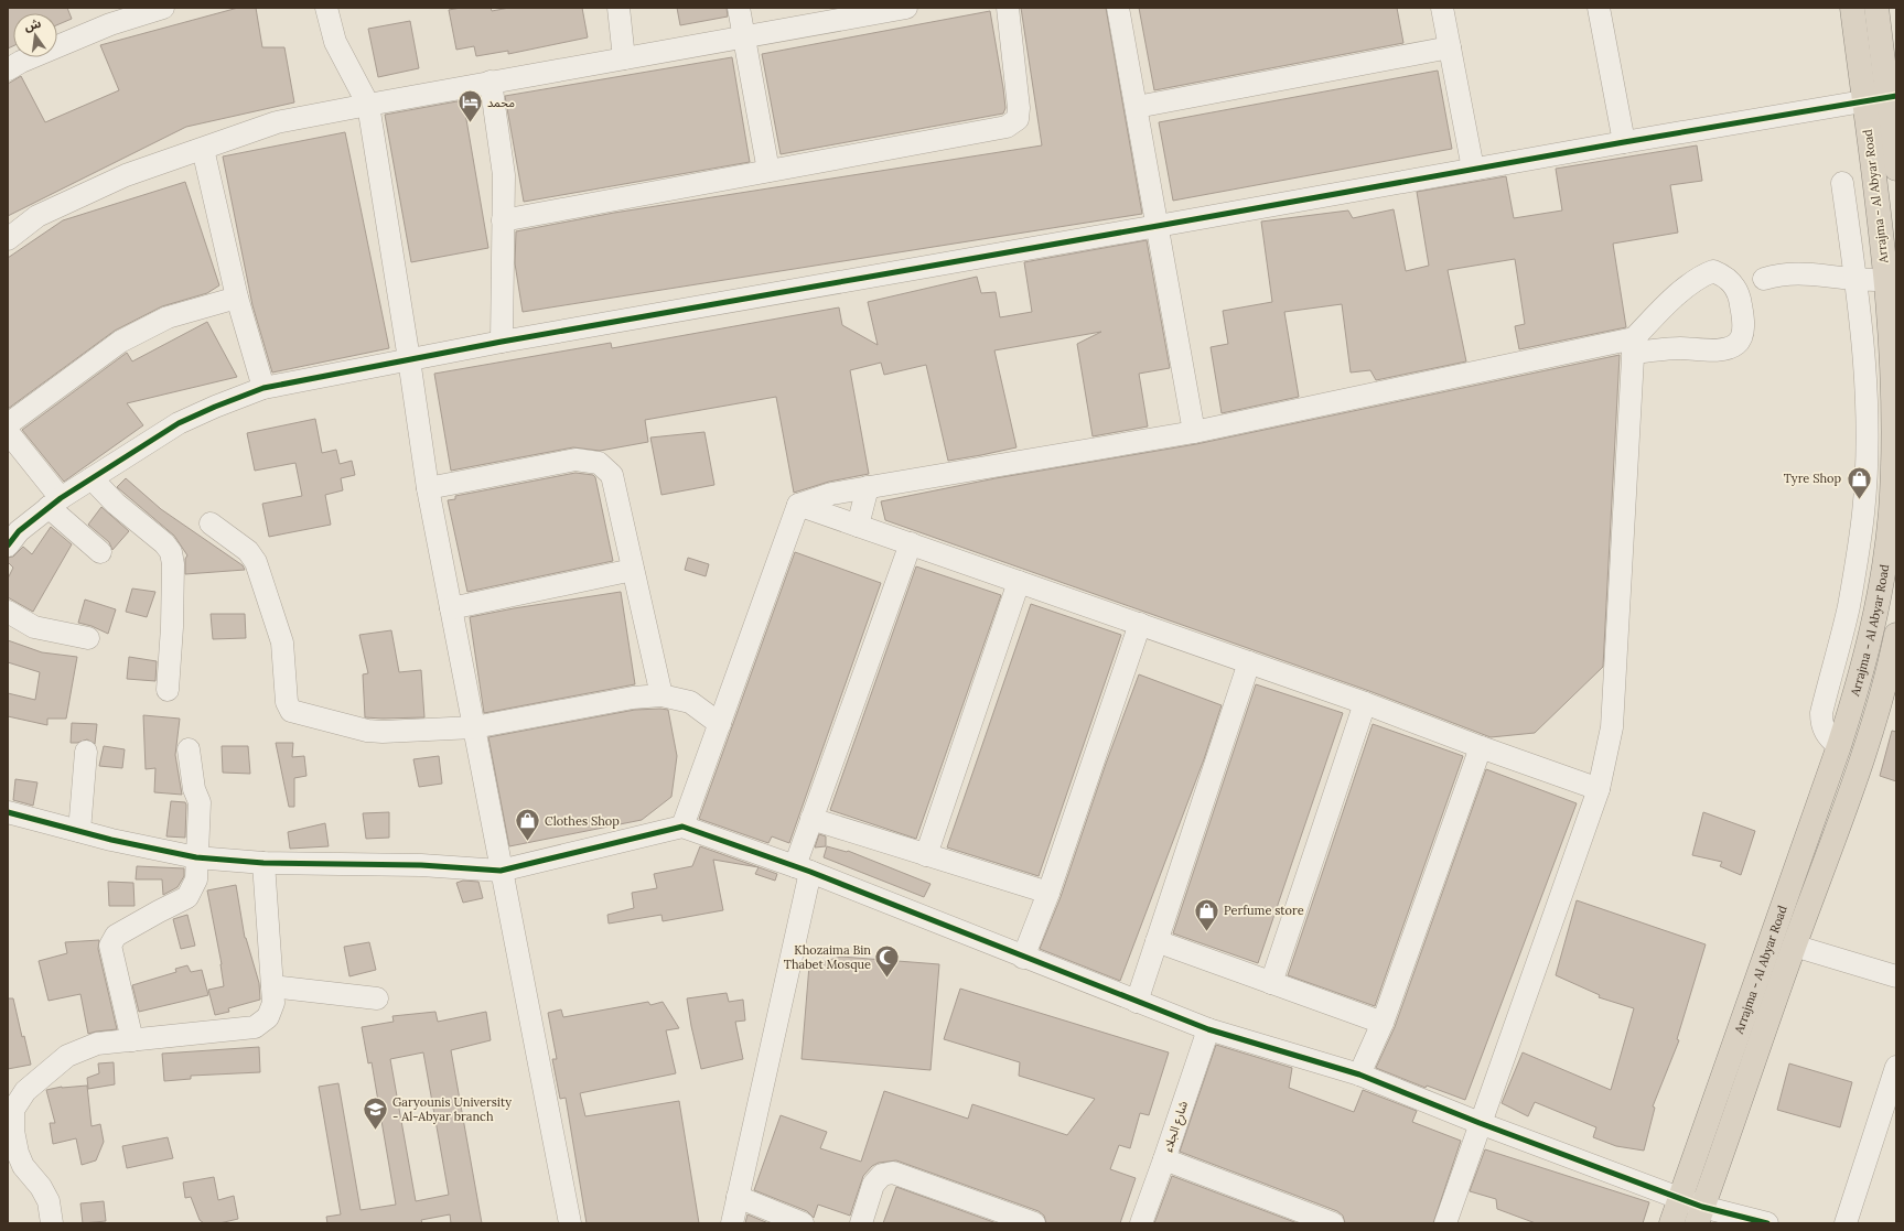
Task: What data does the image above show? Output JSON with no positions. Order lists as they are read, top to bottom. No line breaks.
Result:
{"streets":{"highway":["Arrajma - Al Abyar Road"],"street":["شارع الجلاء"]},"places":{"hotel":["محمد"],"shop":["Tyre Shop","Clothes Shop","Perfume store"],"mosque":["Khozaima Bin Thabet Mosque"],"school or university":["Garyounis University - Al-Abyar branch"]},"north":"top"}
